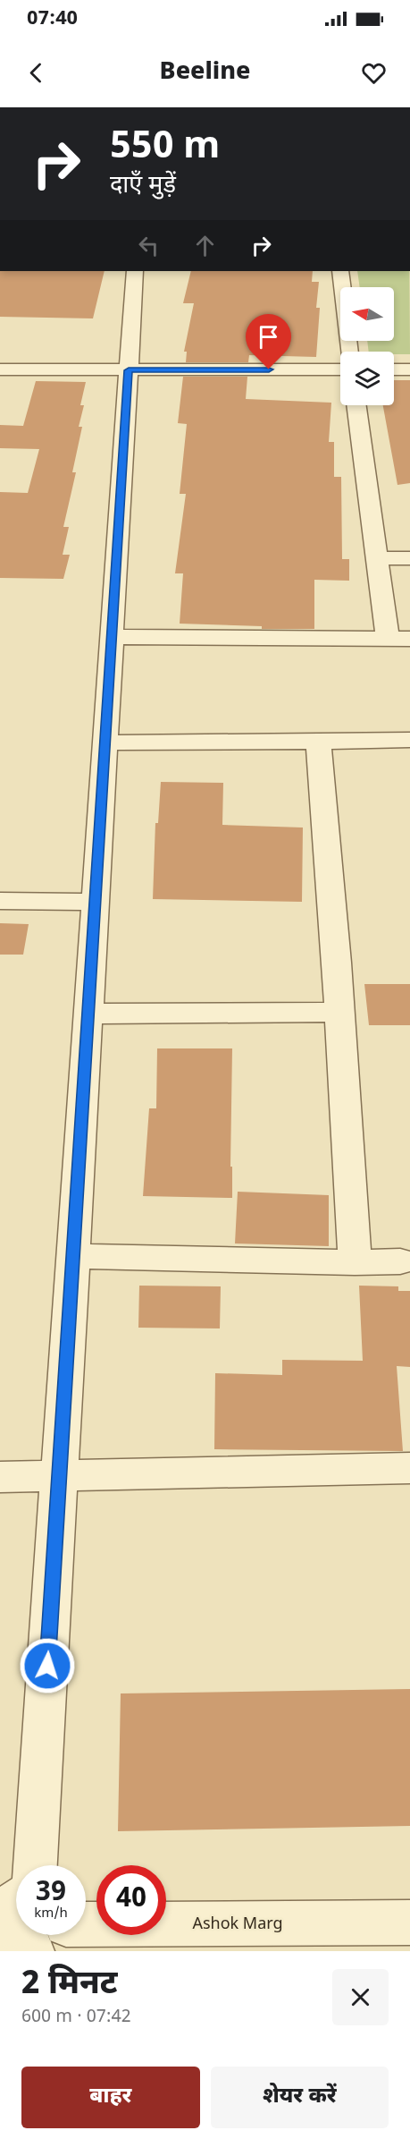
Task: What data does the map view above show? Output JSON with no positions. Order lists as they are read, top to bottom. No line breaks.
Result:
{"streets":{"street":["Ashok Marg"]},"north":"left","page":{"status":"07:40","header":"Beeline","turn":["550 m","दाएँ मुड़ें"],"speed":"39 km/h","limit":"40","heading":["2 मिनट","600 m · 07:42"],"buttons":["बाहर","शेयर करें"]}}
